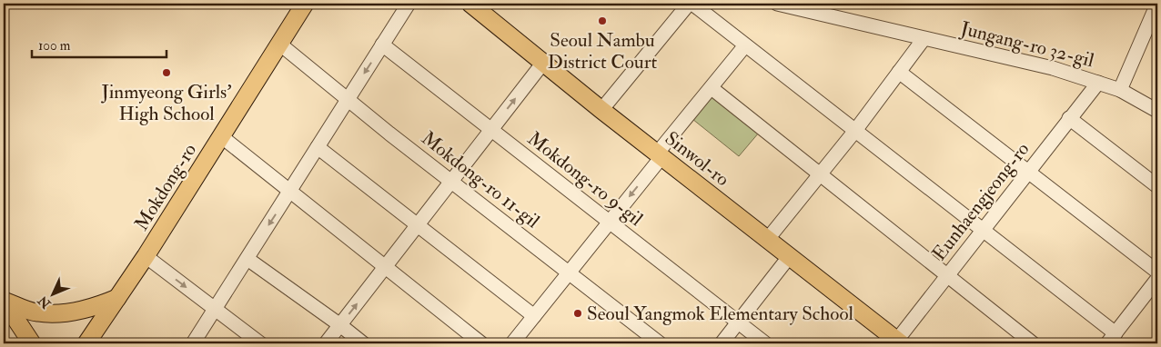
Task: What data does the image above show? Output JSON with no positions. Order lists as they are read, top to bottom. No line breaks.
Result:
{"streets":{"main road":["Sinwol-ro","Mokdong-ro"],"street":["Jungang-ro 32-gil","Mokdong-ro 9-gil","Mokdong-ro 11-gil","Eunhaengjeong-ro"]},"crossings":[["Jungang-ro 32-gil","Eunhaengjeong-ro"],["Sinwol-ro","Eunhaengjeong-ro"],["Mokdong-ro 11-gil","Mokdong-ro"]],"places":["Seoul Nambu District Court","Jinmyeong Girls’ High School","Seoul Yangmok Elementary School"],"scale_bar":"100 m","north":"bottom left"}
